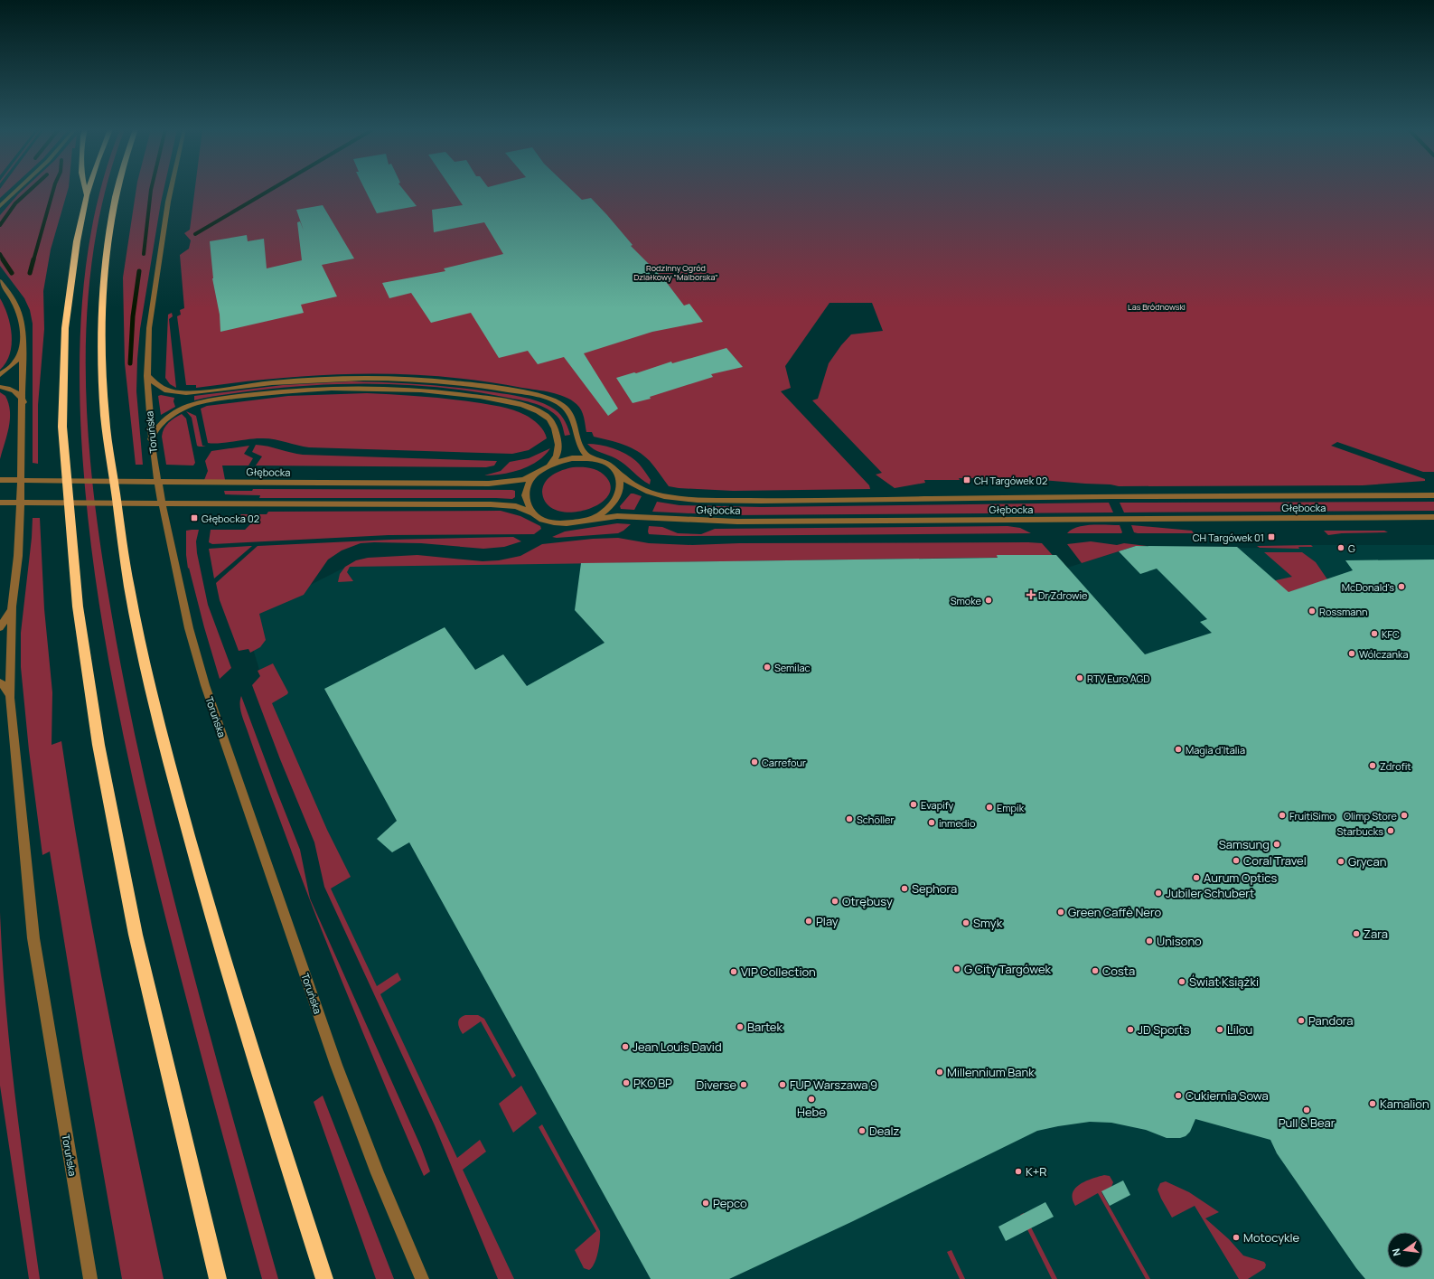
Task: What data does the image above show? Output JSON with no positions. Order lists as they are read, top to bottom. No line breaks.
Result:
{"streets":{"street":["Toruńska","Głębocka"]},"parks":["Rodzinny Ogród Działkowy \"Malborska\"","Las Bródnowski"],"places":{"transit":["CH Targówek 02","Głębocka 02","CH Targówek 01"],"other":["G","McDonald's","Smoke","Rossmann","KFC","Wólczanka","Semilac","RTV Euro AGD","Magia d’Italia","Carrefour","Zdrofit","Evapify","Empik","FruitiSimo","Olimp Store","Schöller","inmedio","Starbucks","Samsung","Coral Travel","Grycan","Aurum Optics","Sephora","Jubiler Schubert","Otrębusy","Green Caffè Nero","Play","Smyk","Zara","Unisono","G City Targówek","Costa","VIP Collection","Świat Książki","Pandora","Bartek","JD Sports","Lilou","Jean Louis David","Millennium Bank","PKO BP","Diverse","FUP Warszawa 9","Cukiernia Sowa","Hebe","Kamalion","Pull & Bear","Dealz","K+R","Pepco","Motocykle"],"health":["Dr Zdrowie"]},"north":"left"}
